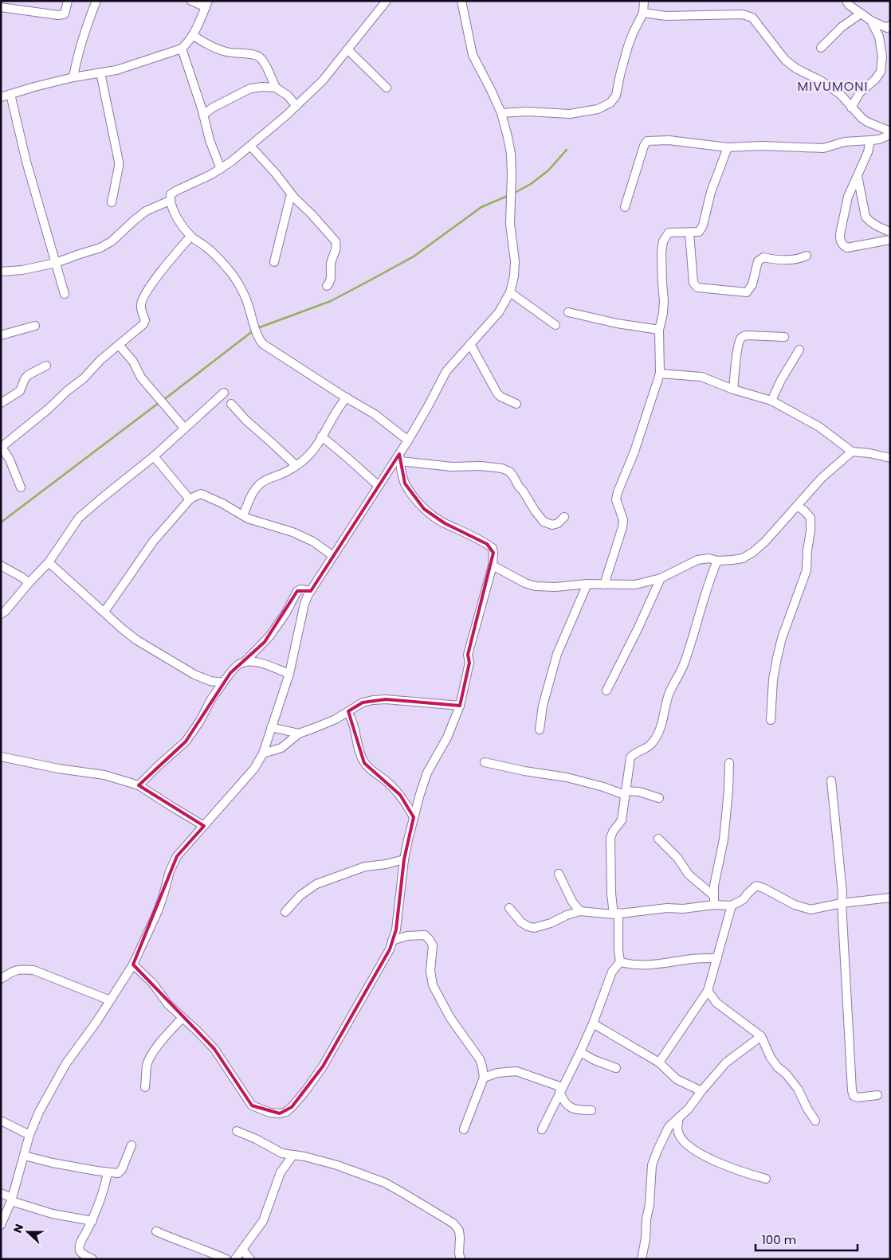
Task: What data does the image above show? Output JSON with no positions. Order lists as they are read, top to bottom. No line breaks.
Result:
{"districts":["MIVUMONI"],"scale_bar":"100 m","north":"left"}
